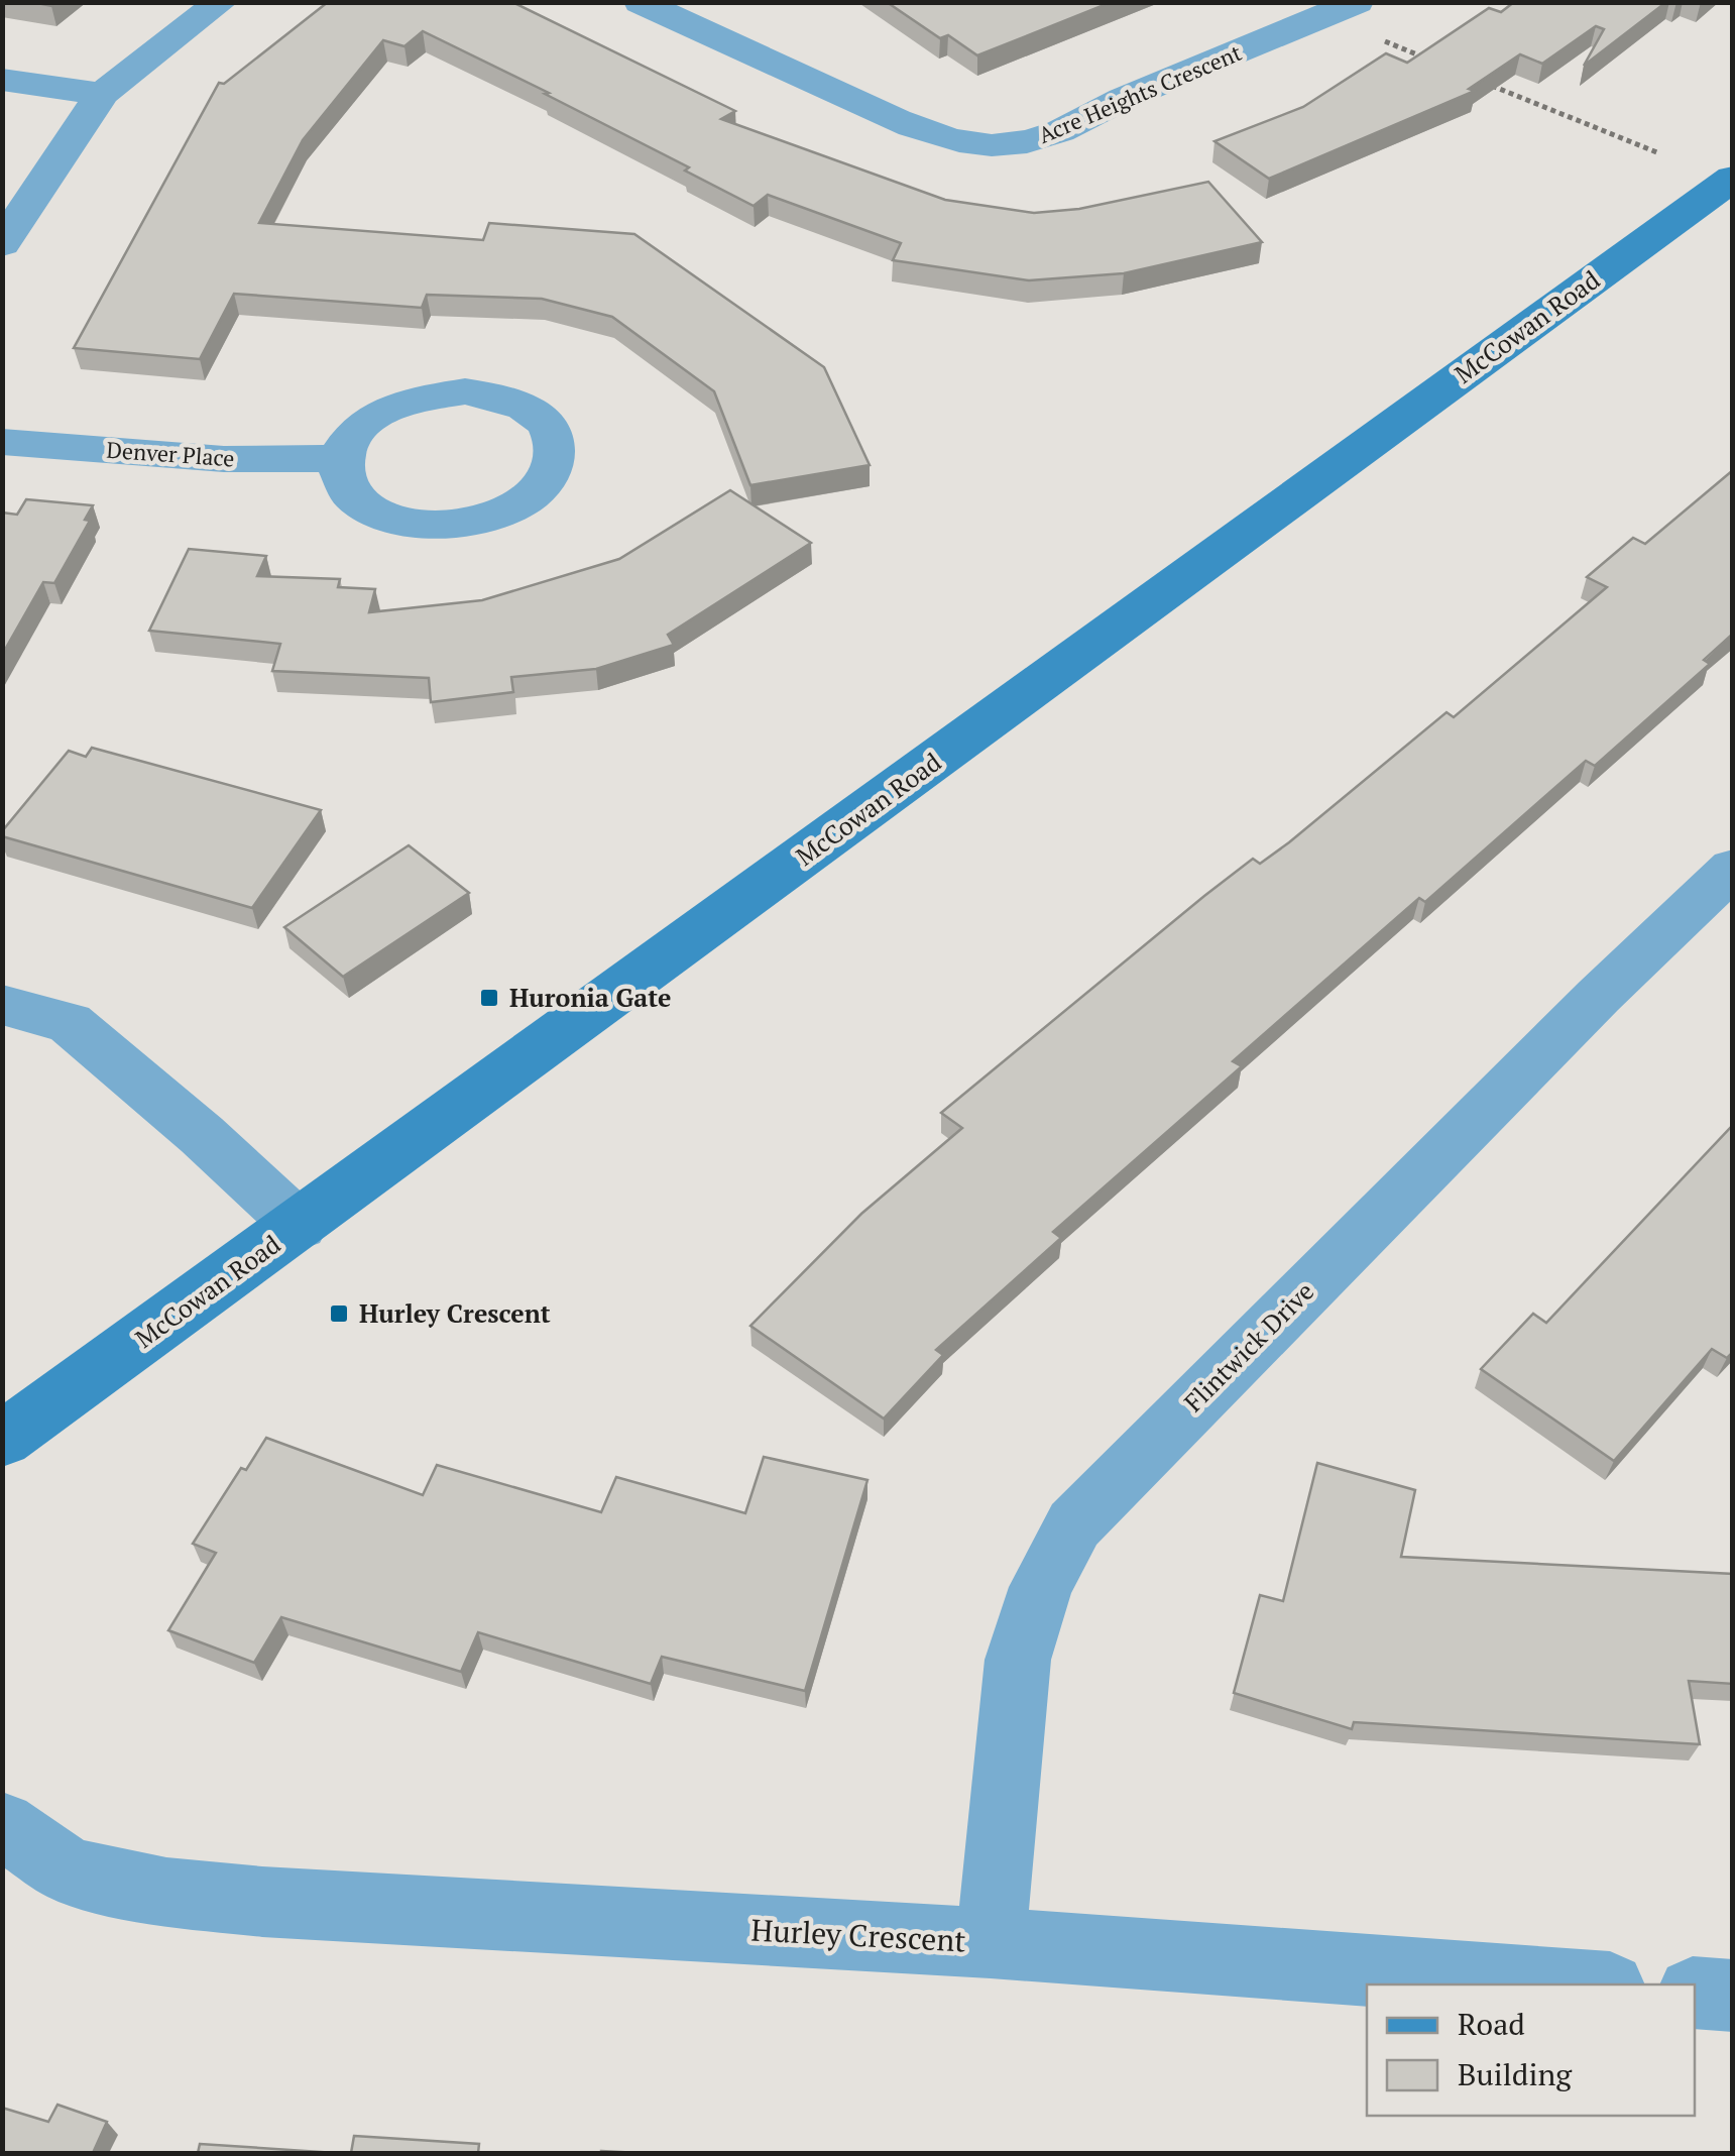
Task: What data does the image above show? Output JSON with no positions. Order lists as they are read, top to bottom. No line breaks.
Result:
{"streets":{"main road":["McCowan Road"],"street":["Acre Heights Crescent","Denver Place","Flintwick Drive","Hurley Crescent"]},"crossings":[["Flintwick Drive","Hurley Crescent"]],"places":{"transit":["Huronia Gate","Hurley Crescent"]},"legend":["Road","Building"]}
